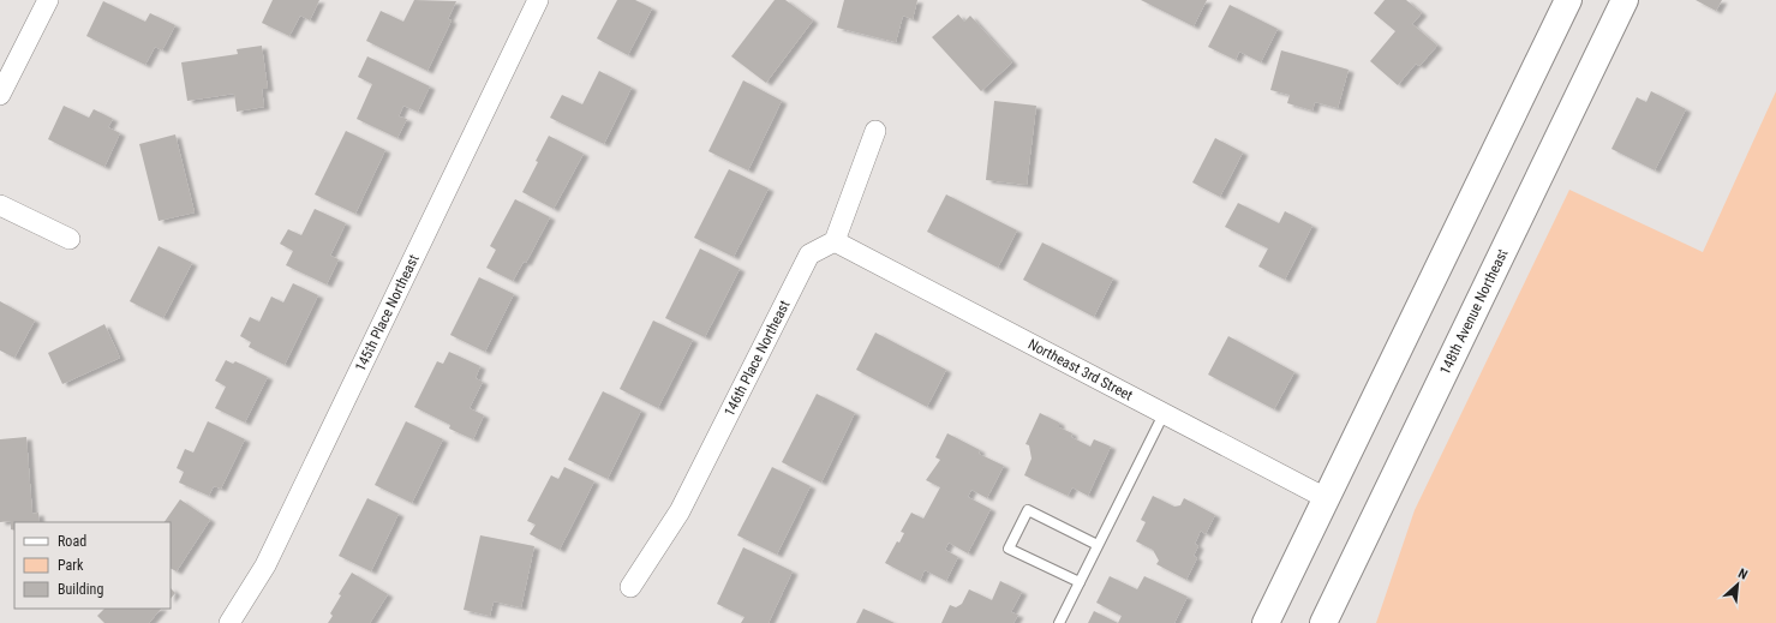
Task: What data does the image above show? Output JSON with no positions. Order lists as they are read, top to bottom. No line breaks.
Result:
{"streets":{"main road":["148th Avenue Northeast"],"street":["145th Place Northeast","146th Place Northeast","Northeast 3rd Street"]},"crossings":[["146th Place Northeast","Northeast 3rd Street"]],"legend":["Road","Park","Building"],"north":"top right"}
